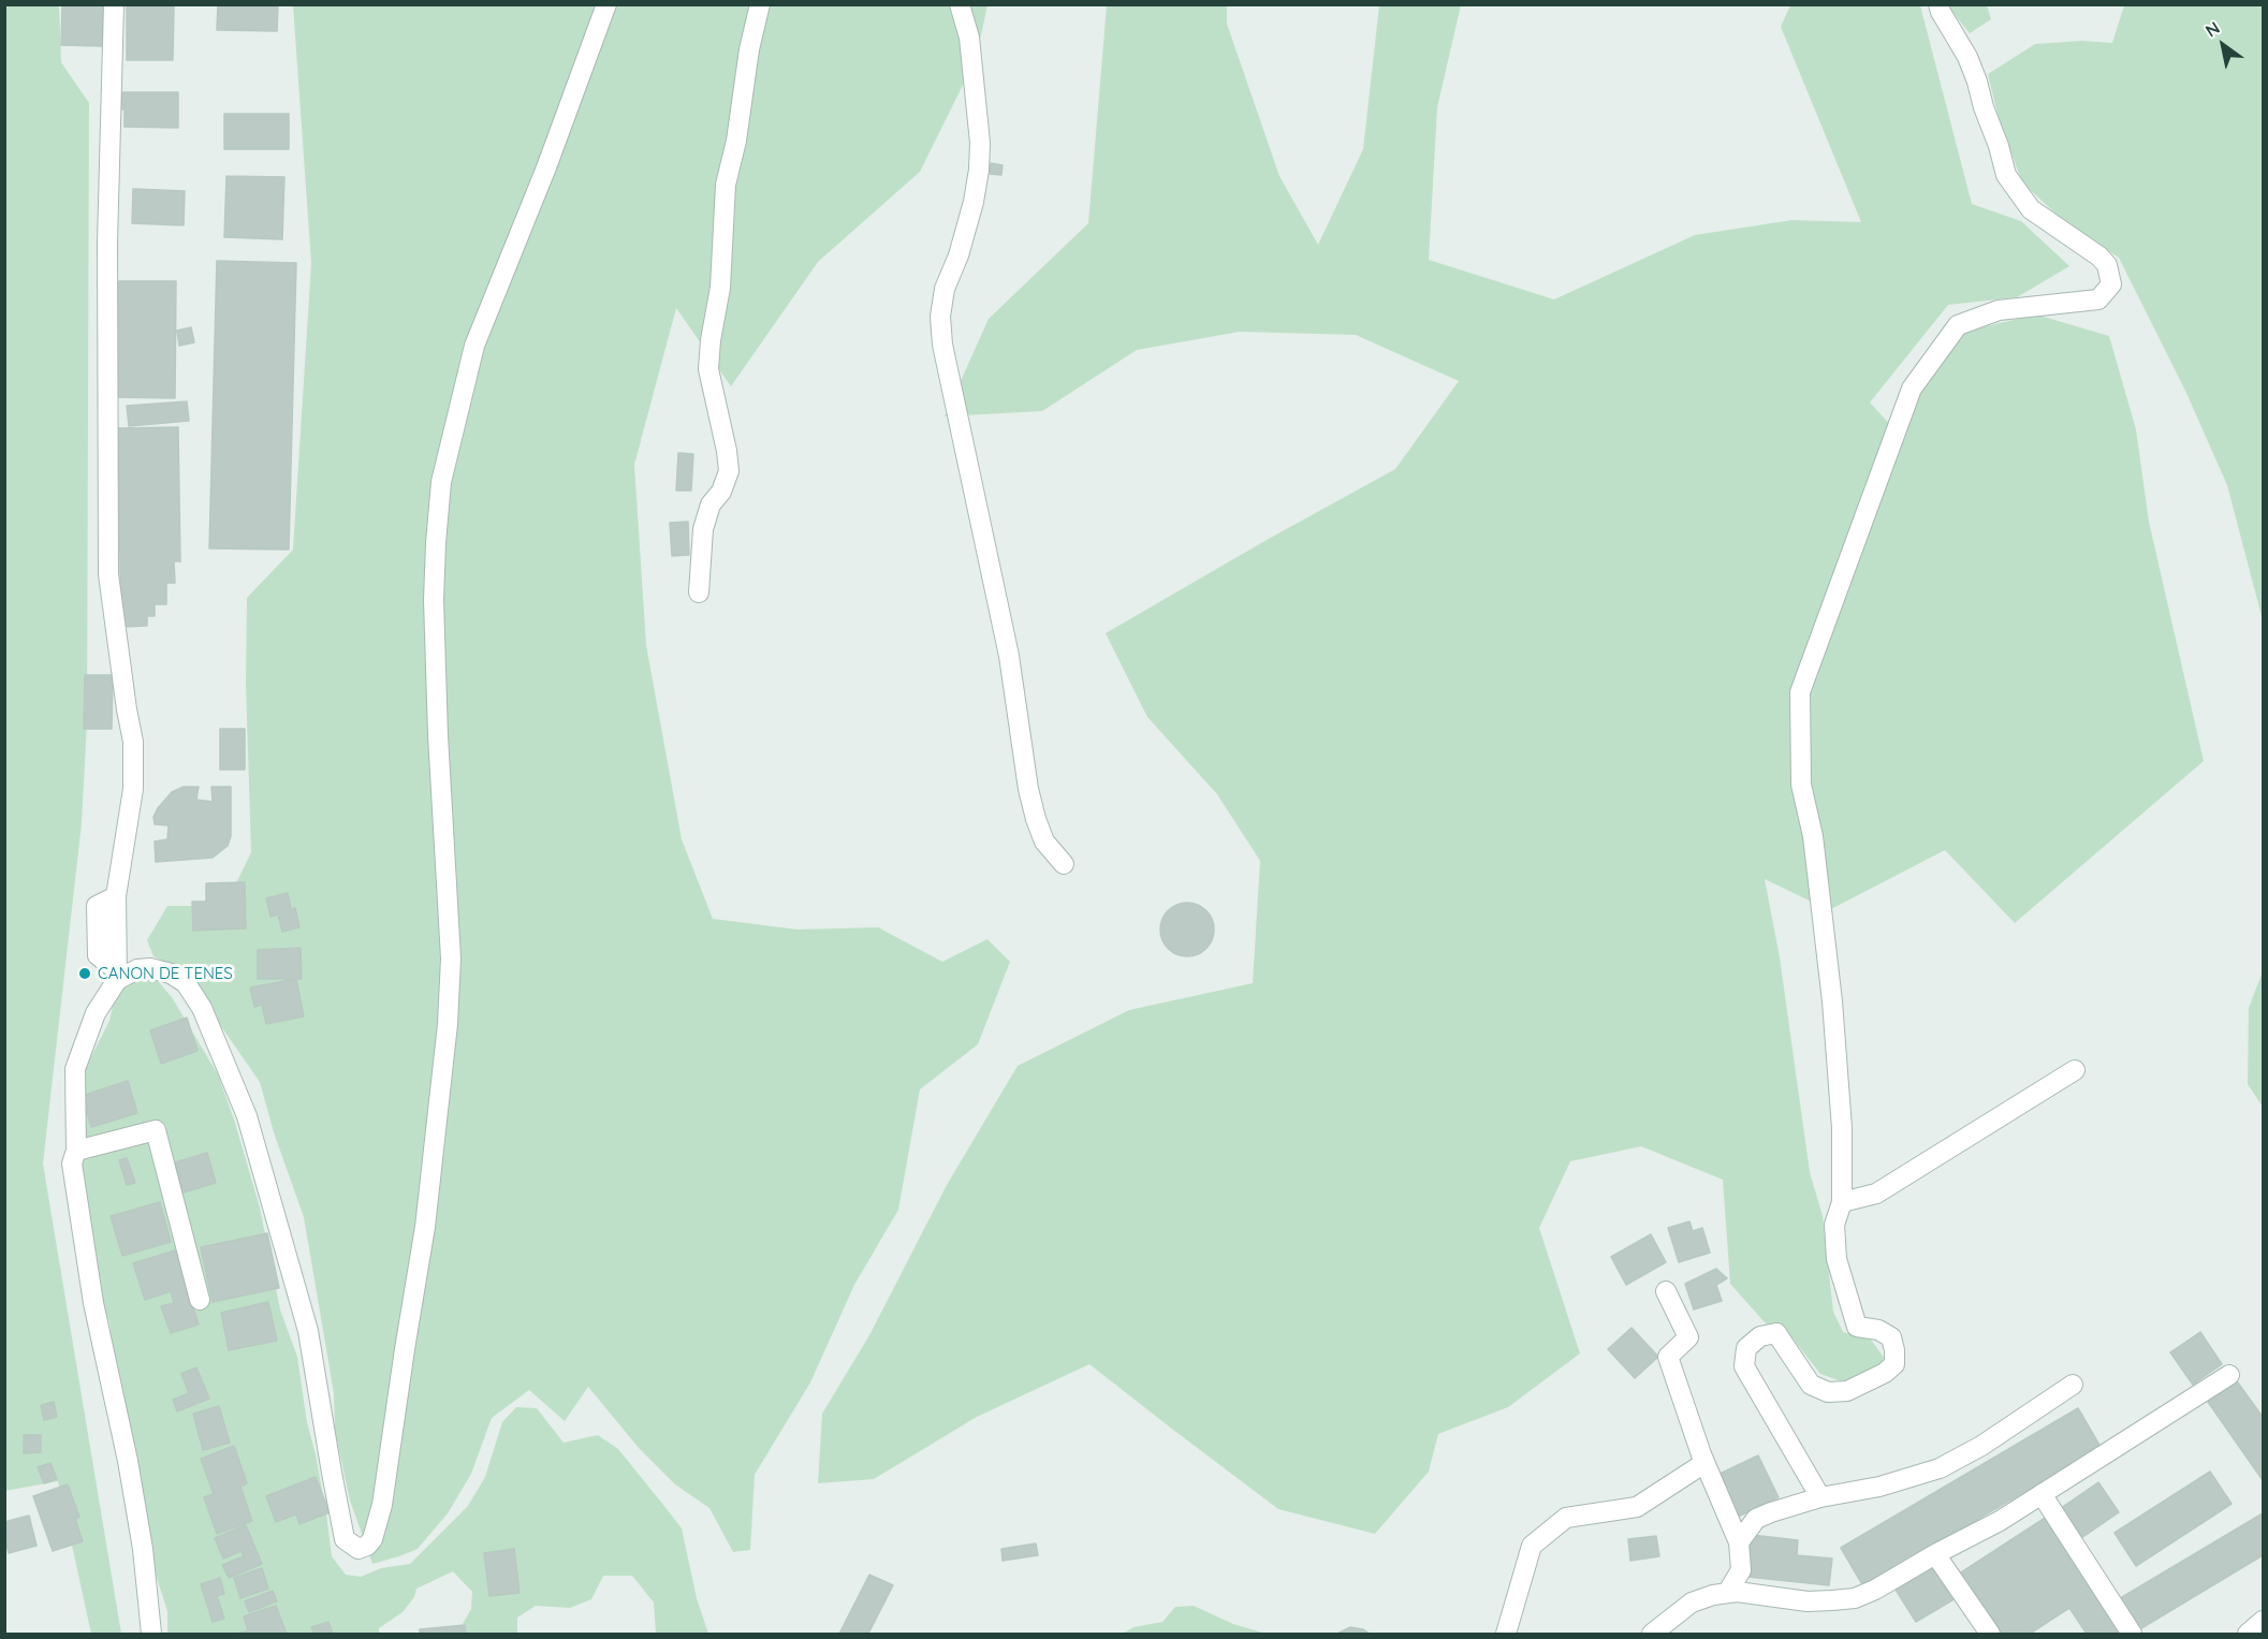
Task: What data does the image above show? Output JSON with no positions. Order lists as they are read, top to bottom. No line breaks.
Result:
{"places":["CANON DE TENES"],"north":"top left"}
